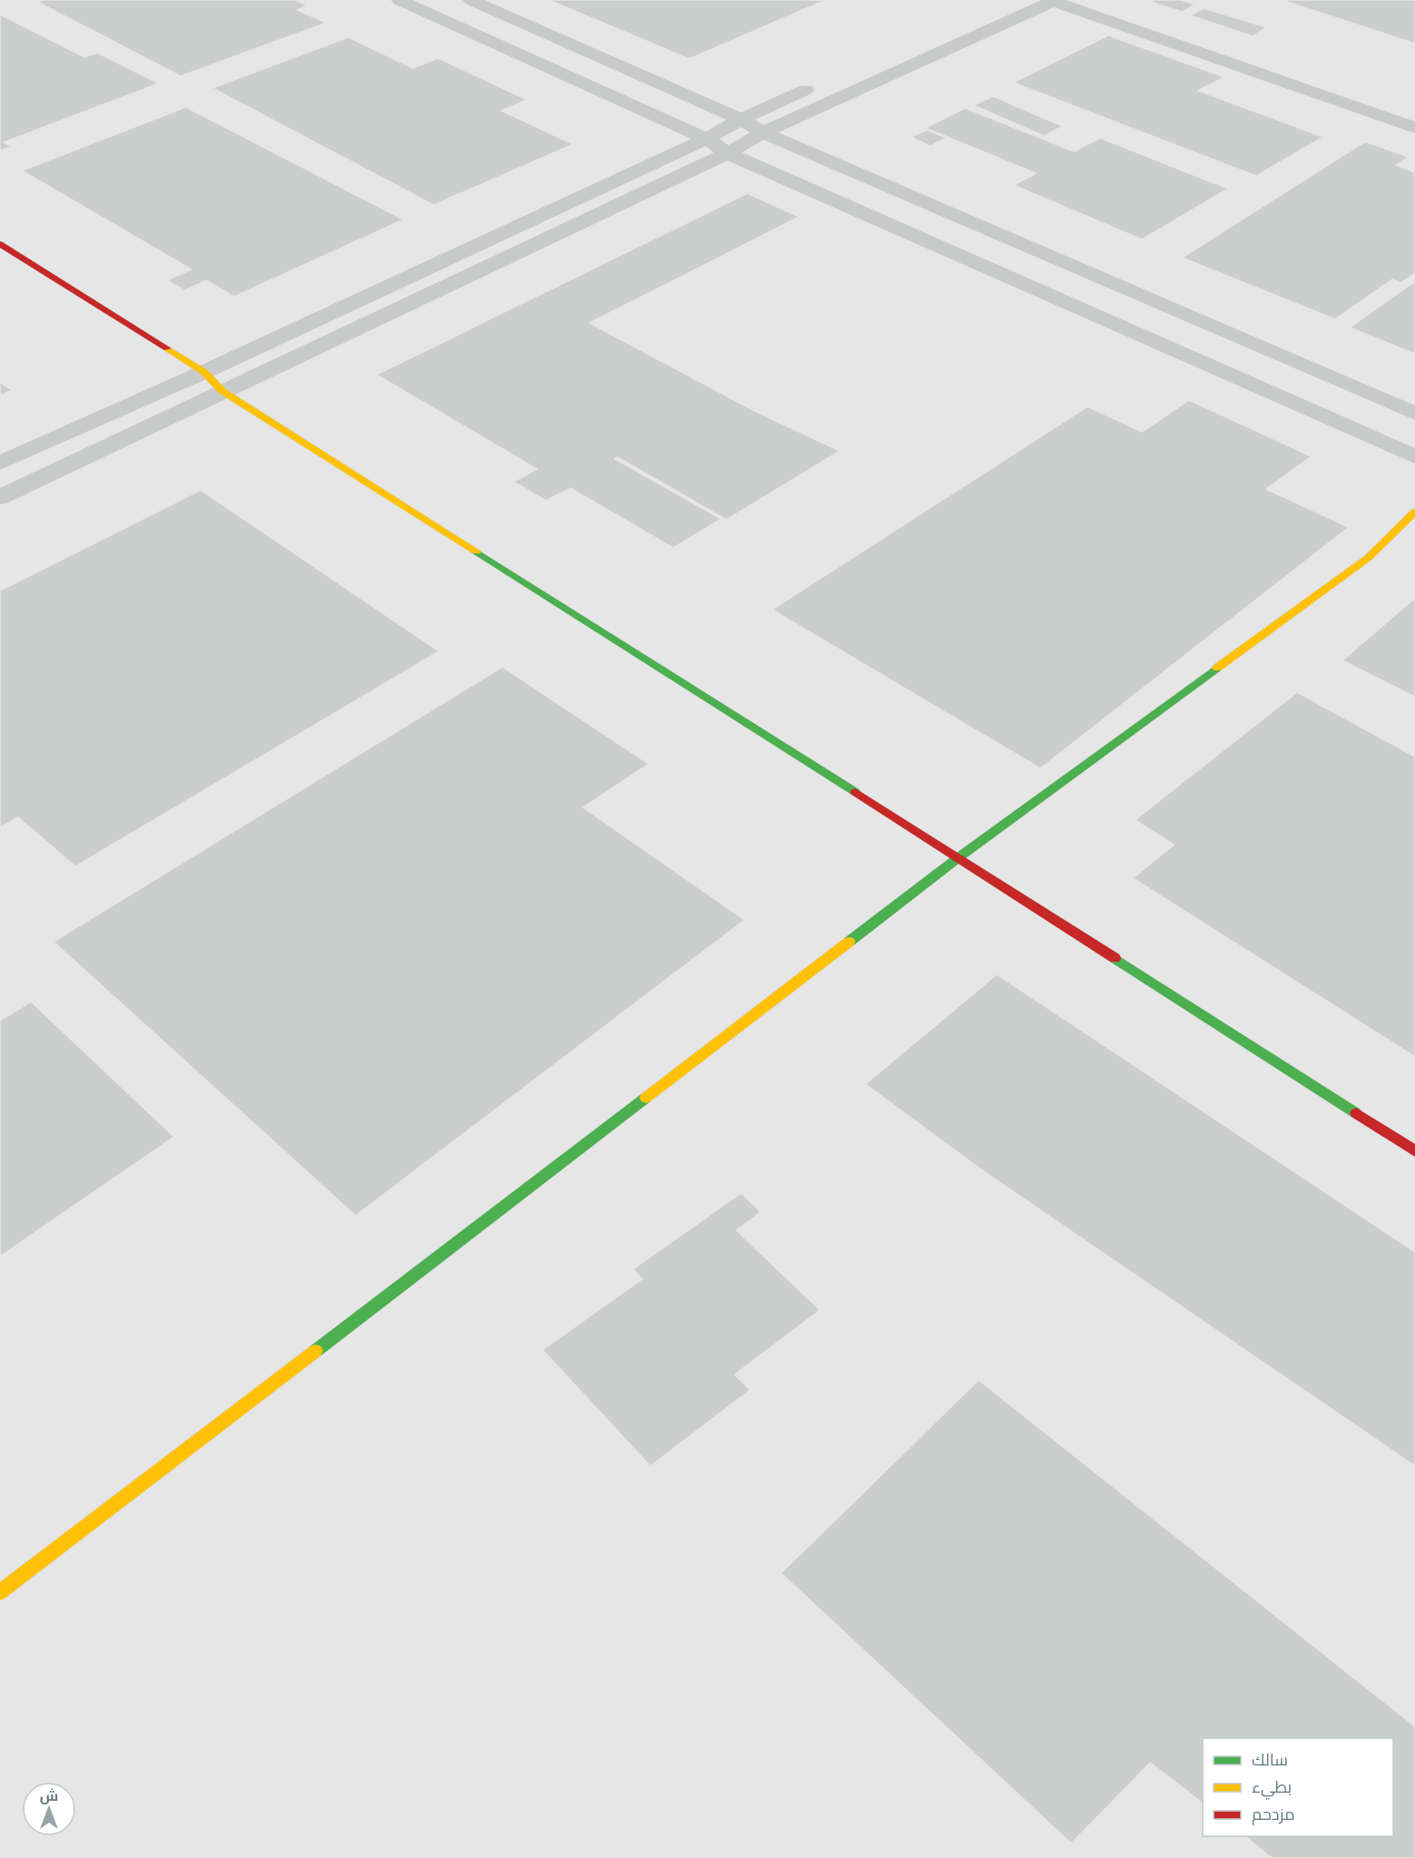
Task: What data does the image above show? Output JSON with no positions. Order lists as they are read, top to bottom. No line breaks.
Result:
{"legend":["سالك","بطيء","مزدحم"],"north":"top"}
